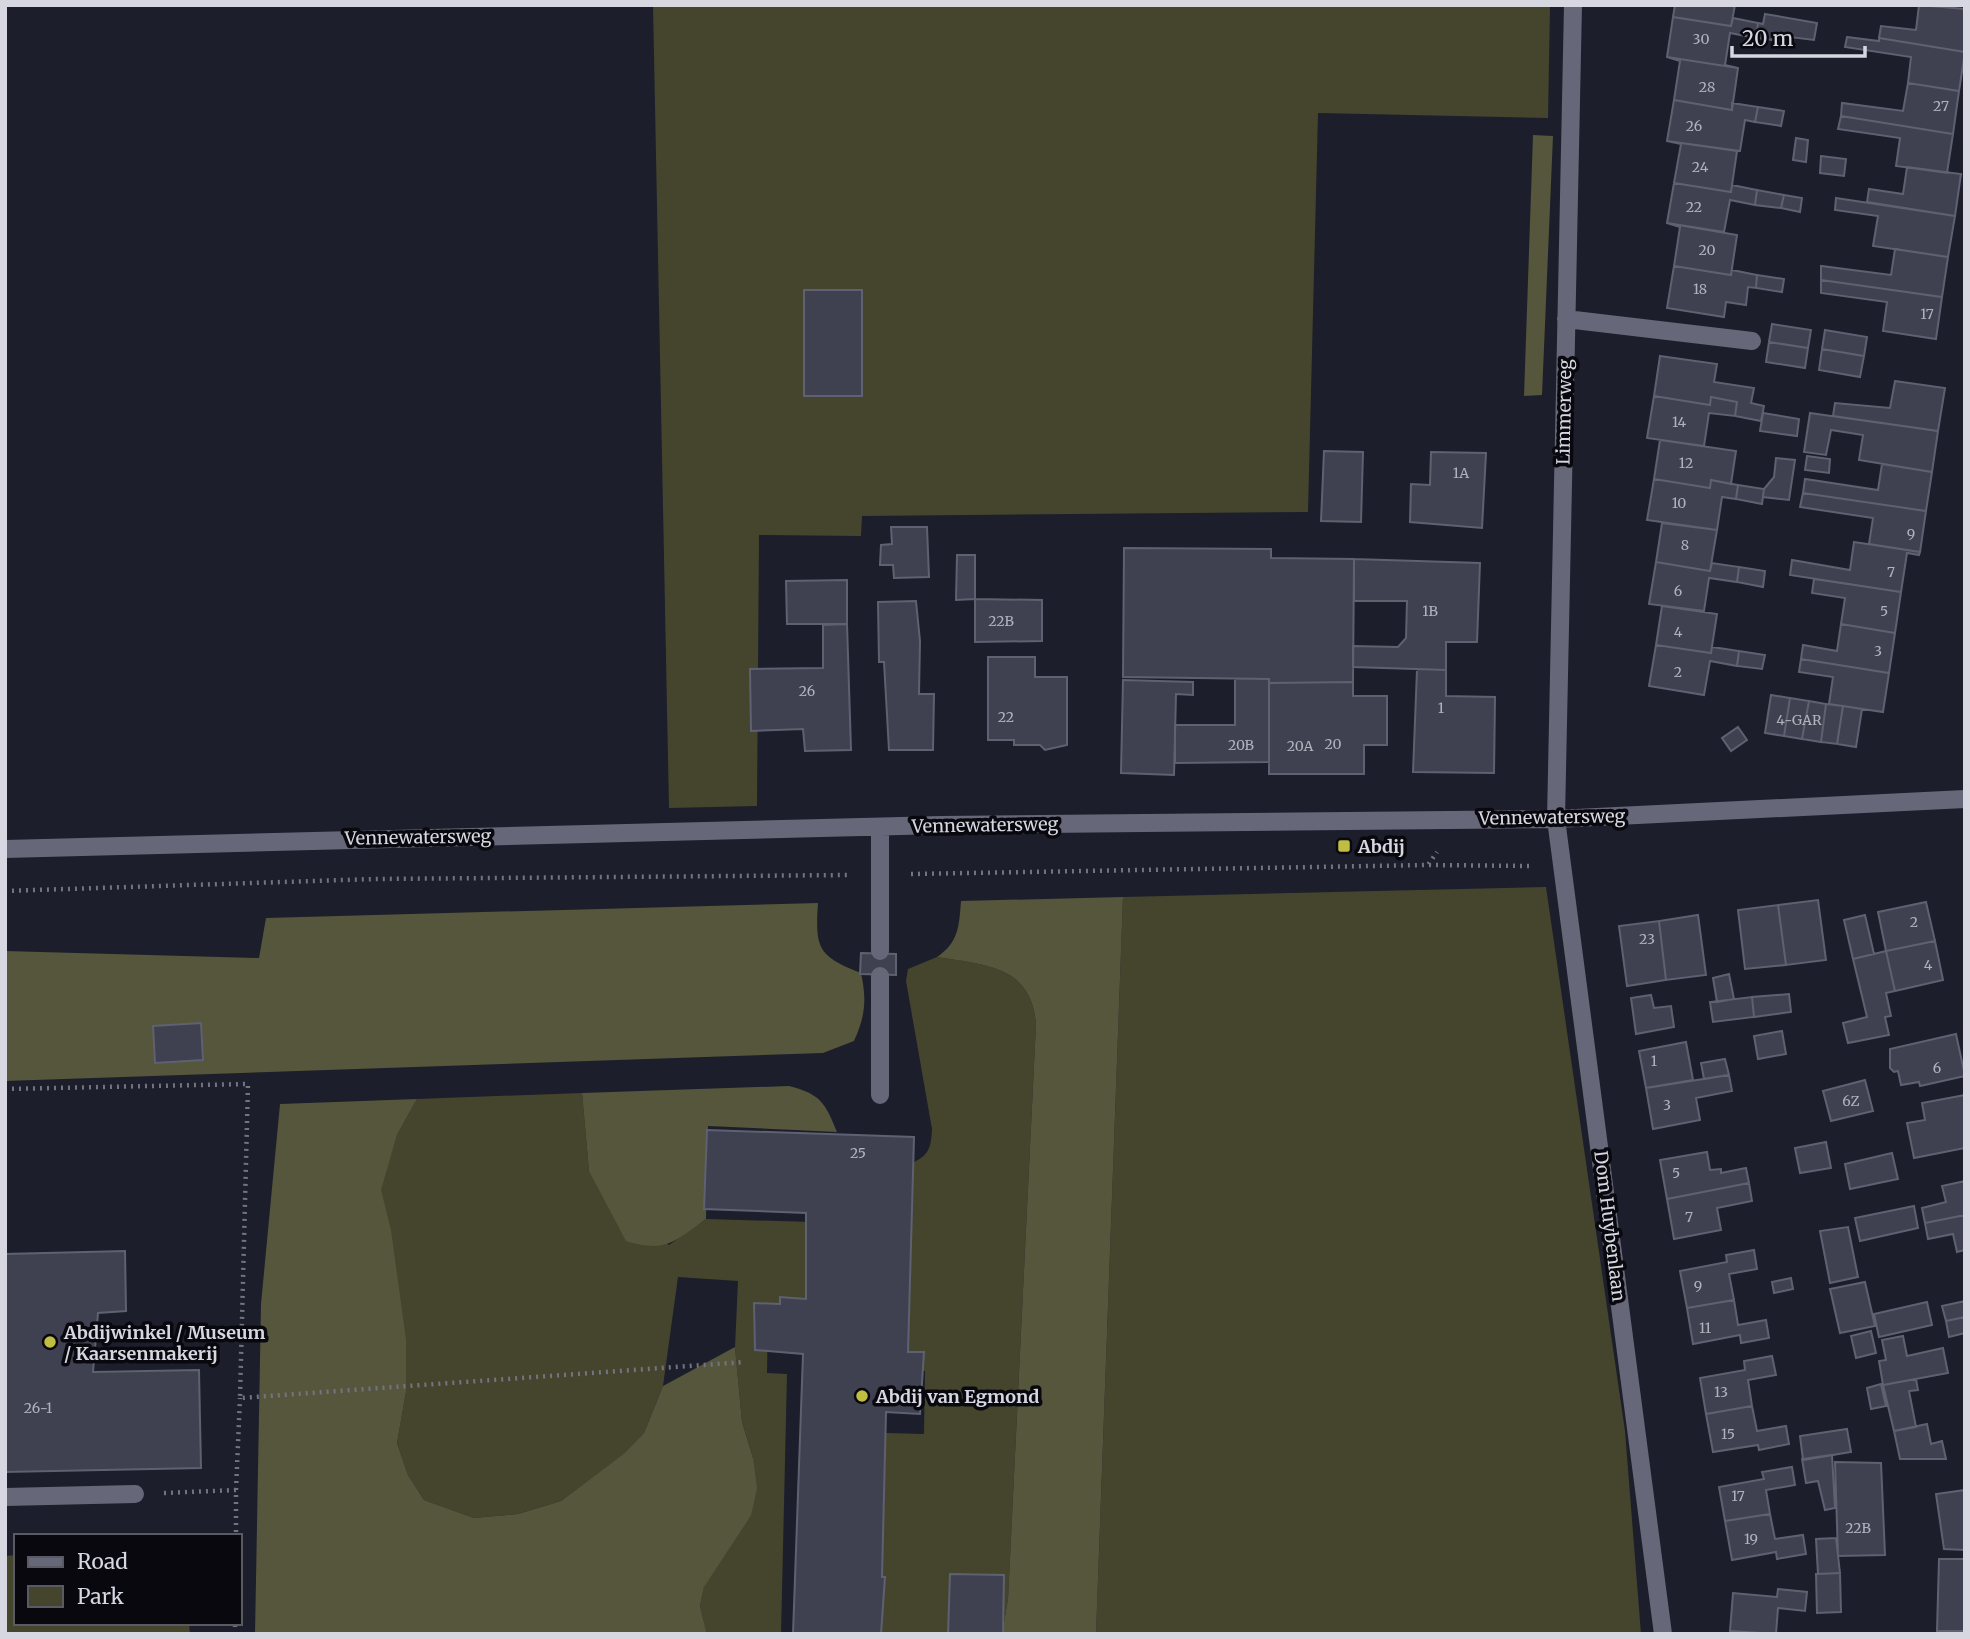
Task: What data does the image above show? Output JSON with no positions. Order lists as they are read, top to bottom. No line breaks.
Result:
{"streets":{"street":["Limmerweg","Vennewatersweg","Dom Huybenlaan"]},"crossings":[["Limmerweg","Vennewatersweg"],["Limmerweg","Dom Huybenlaan"],["Vennewatersweg","Dom Huybenlaan"]],"places":{"transit":["Abdij"],"other":["Abdijwinkel / Museum / Kaarsenmakerij","Abdij van Egmond"]},"house_numbers":["30","28","27","26","24","22","20","18","17","14","12","1A","10","9","8","7","6","1B","5","22B","4","3","2","26","1","22","4-GAR","20","20B","20A","2","23","4","1","6","6Z","3","25","5","7","9","11","13","26-1","15","17","22B","19"],"legend":["Road","Park"],"scale_bar":"20 m"}
